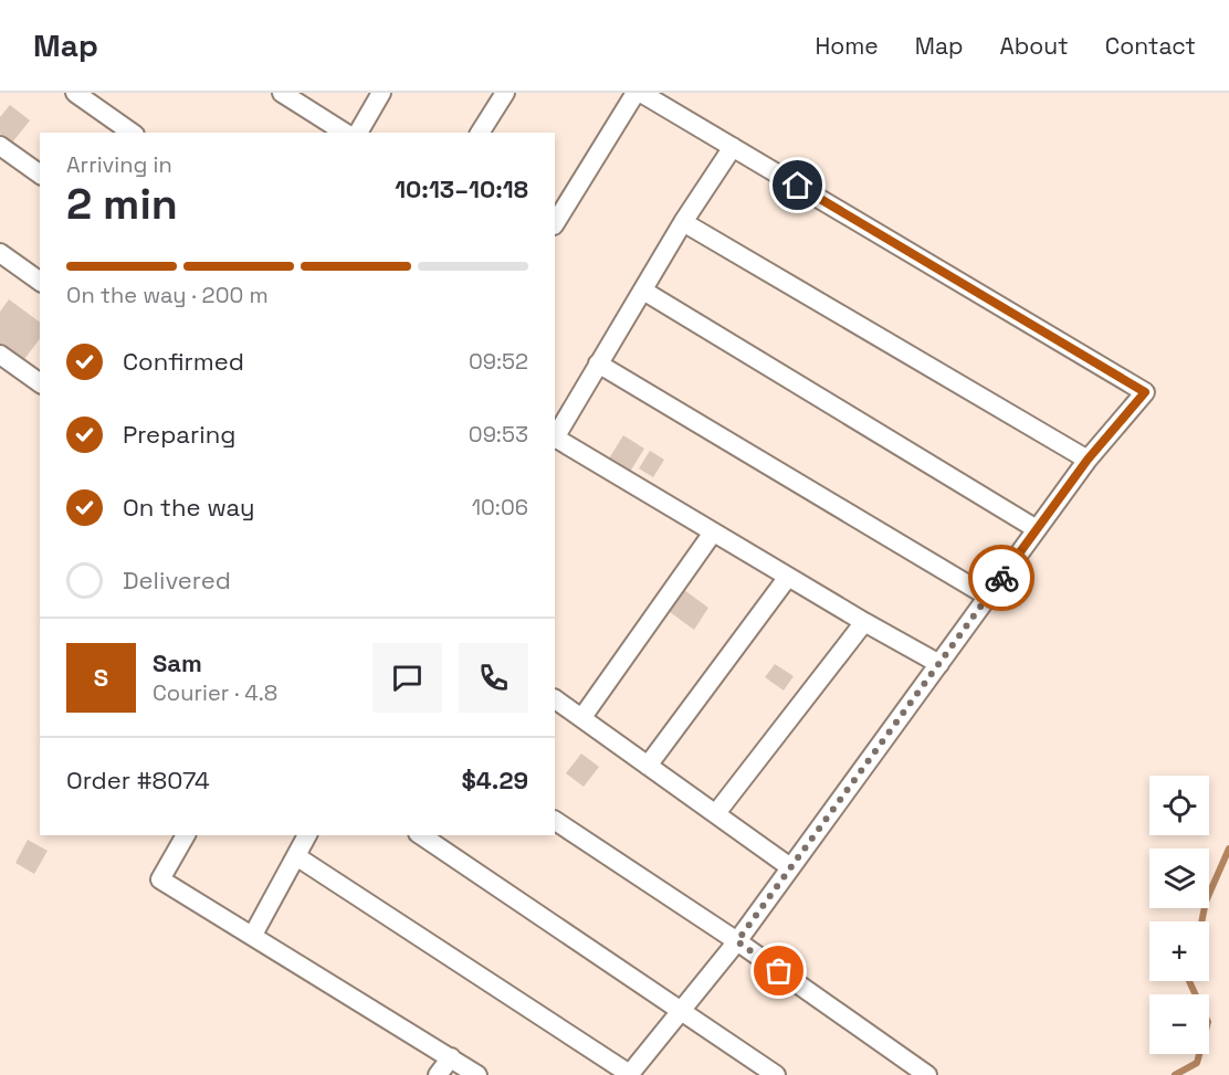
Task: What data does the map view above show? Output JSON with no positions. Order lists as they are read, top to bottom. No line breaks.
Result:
{"page":{"header":"Map","nav":["Home","Map","About","Contact"],"heading":["2 min","Arriving in","10:13–10:18"],"panel":["Sam","Courier · 4.8","Order #8074","$4.29"],"bar":"On the way · 200 m","list":[["Confirmed","09:52"],["Preparing","09:53"],["On the way","10:06"],"Delivered"],"round":"S","map_buttons":["+","−"]}}
